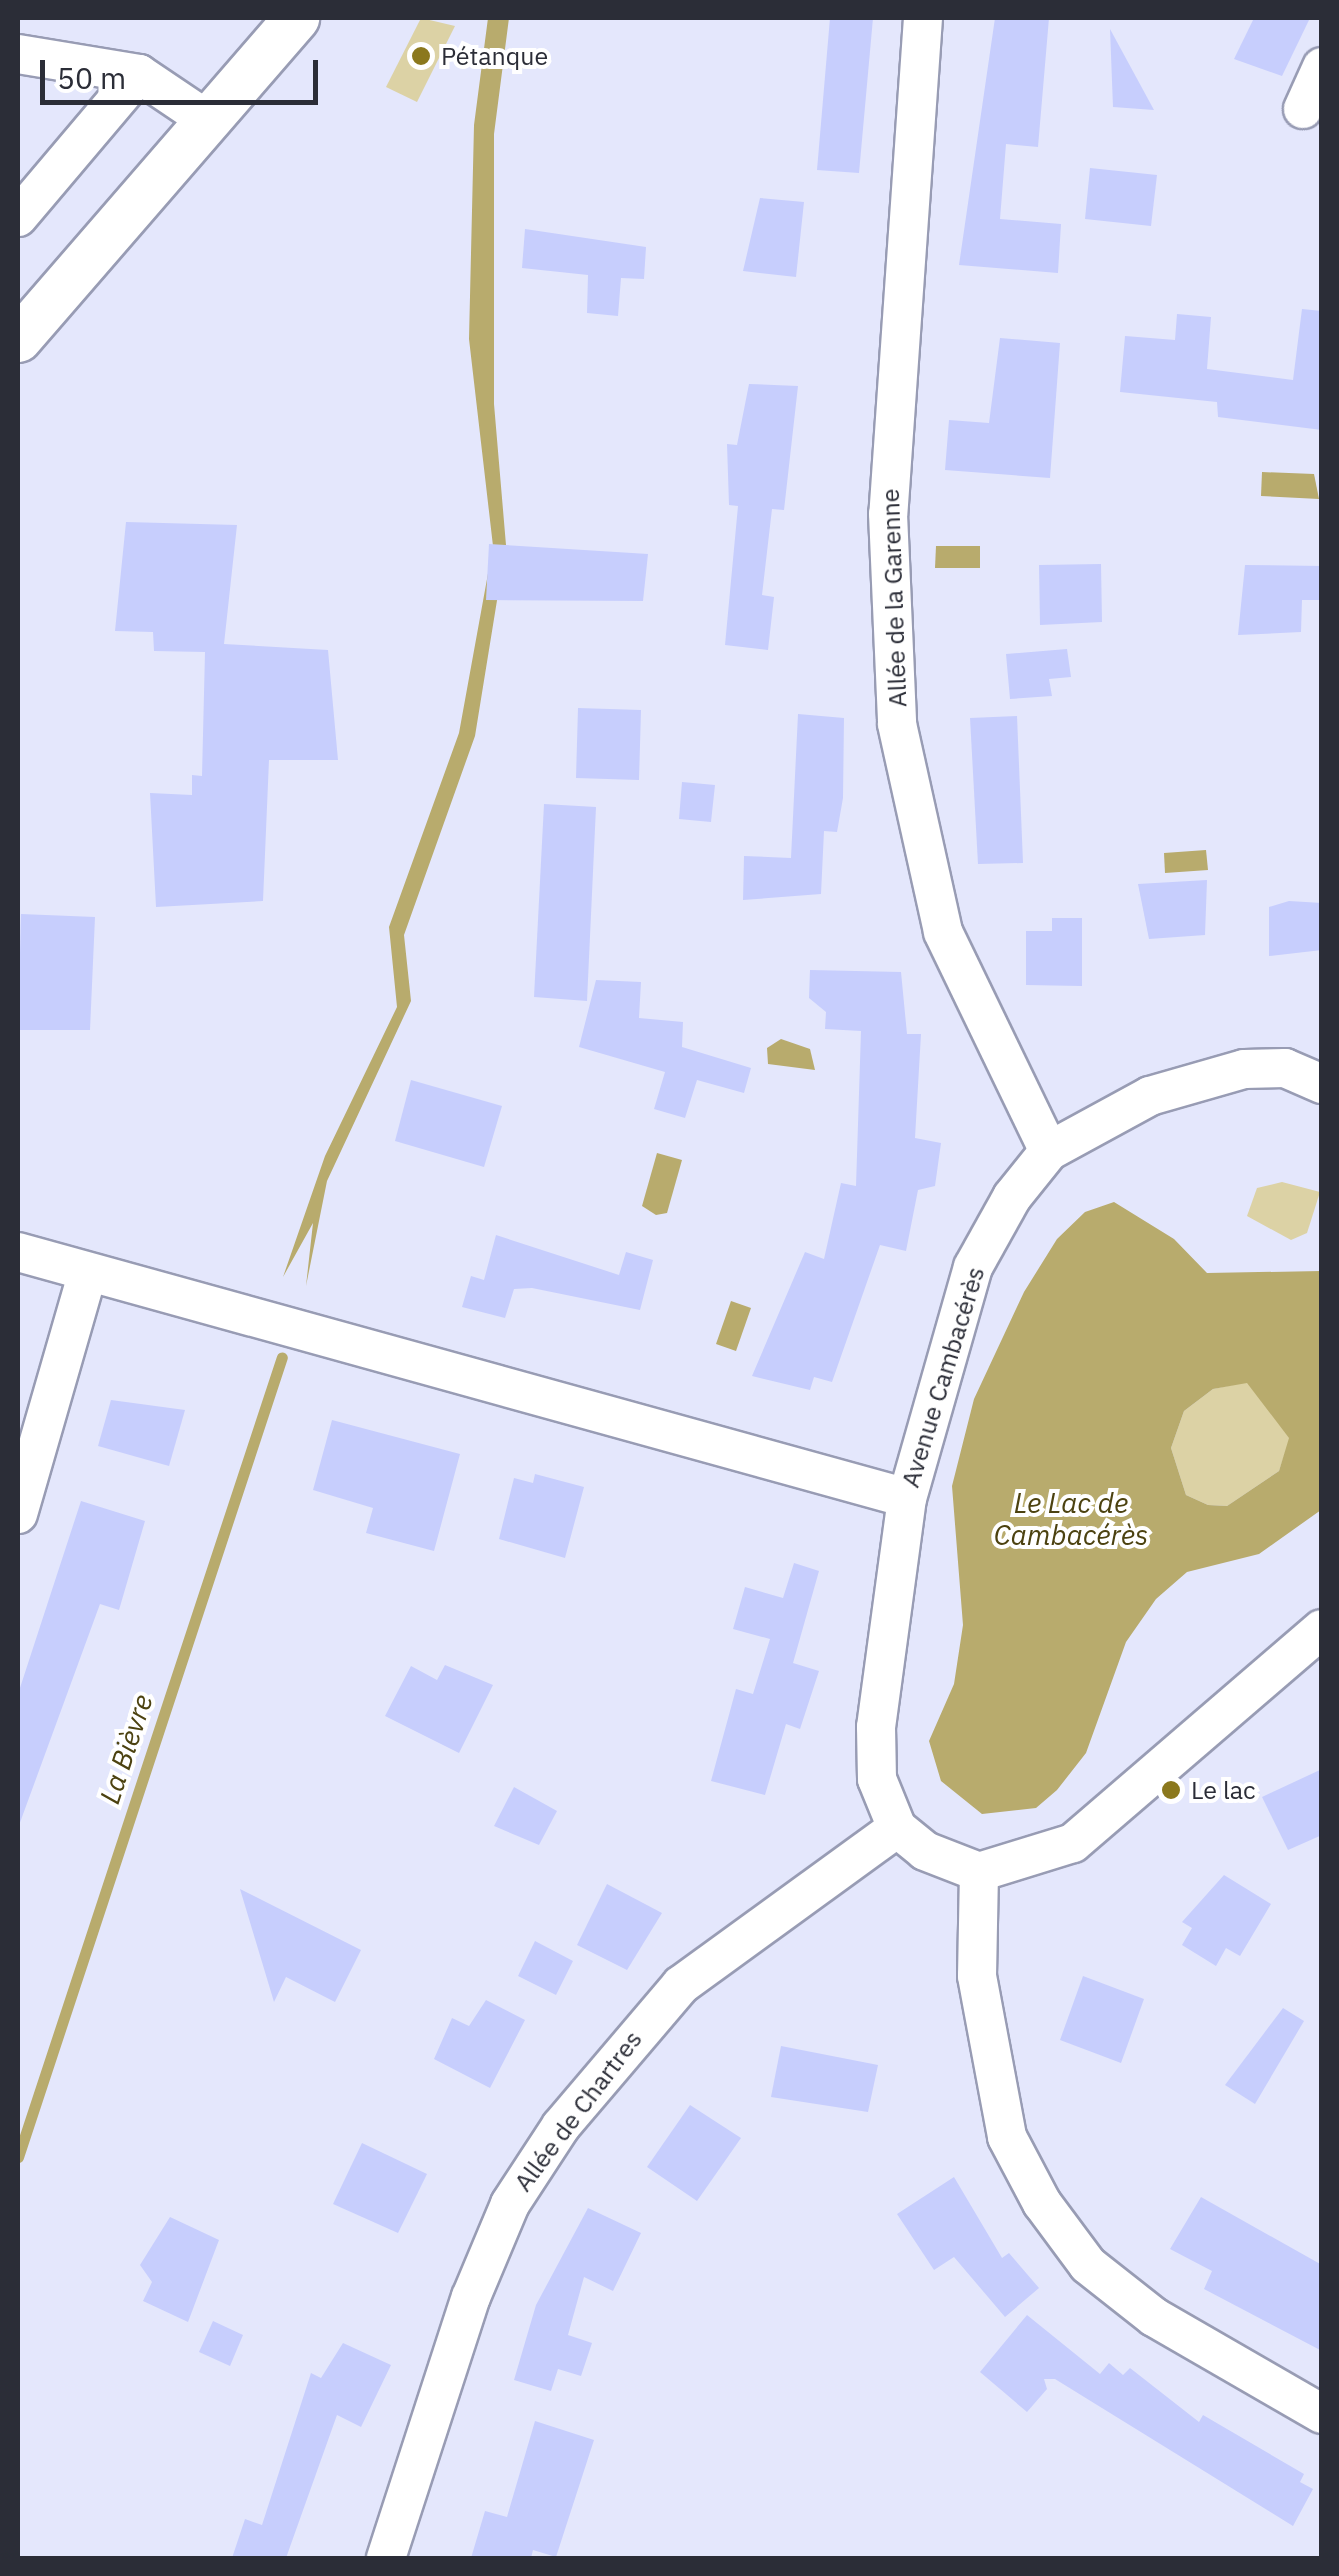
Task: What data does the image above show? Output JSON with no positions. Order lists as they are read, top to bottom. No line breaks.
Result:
{"streets":{"street":["Allée de la Garenne","Avenue Cambacérès","Allée de Chartres"]},"crossings":[["Allée de la Garenne","Avenue Cambacérès"],["Avenue Cambacérès","Allée de Chartres"]],"water":["Le Lac de Cambacérès","La Bièvre"],"places":["Pétanque","Le lac"],"scale_bar":"50 m"}
